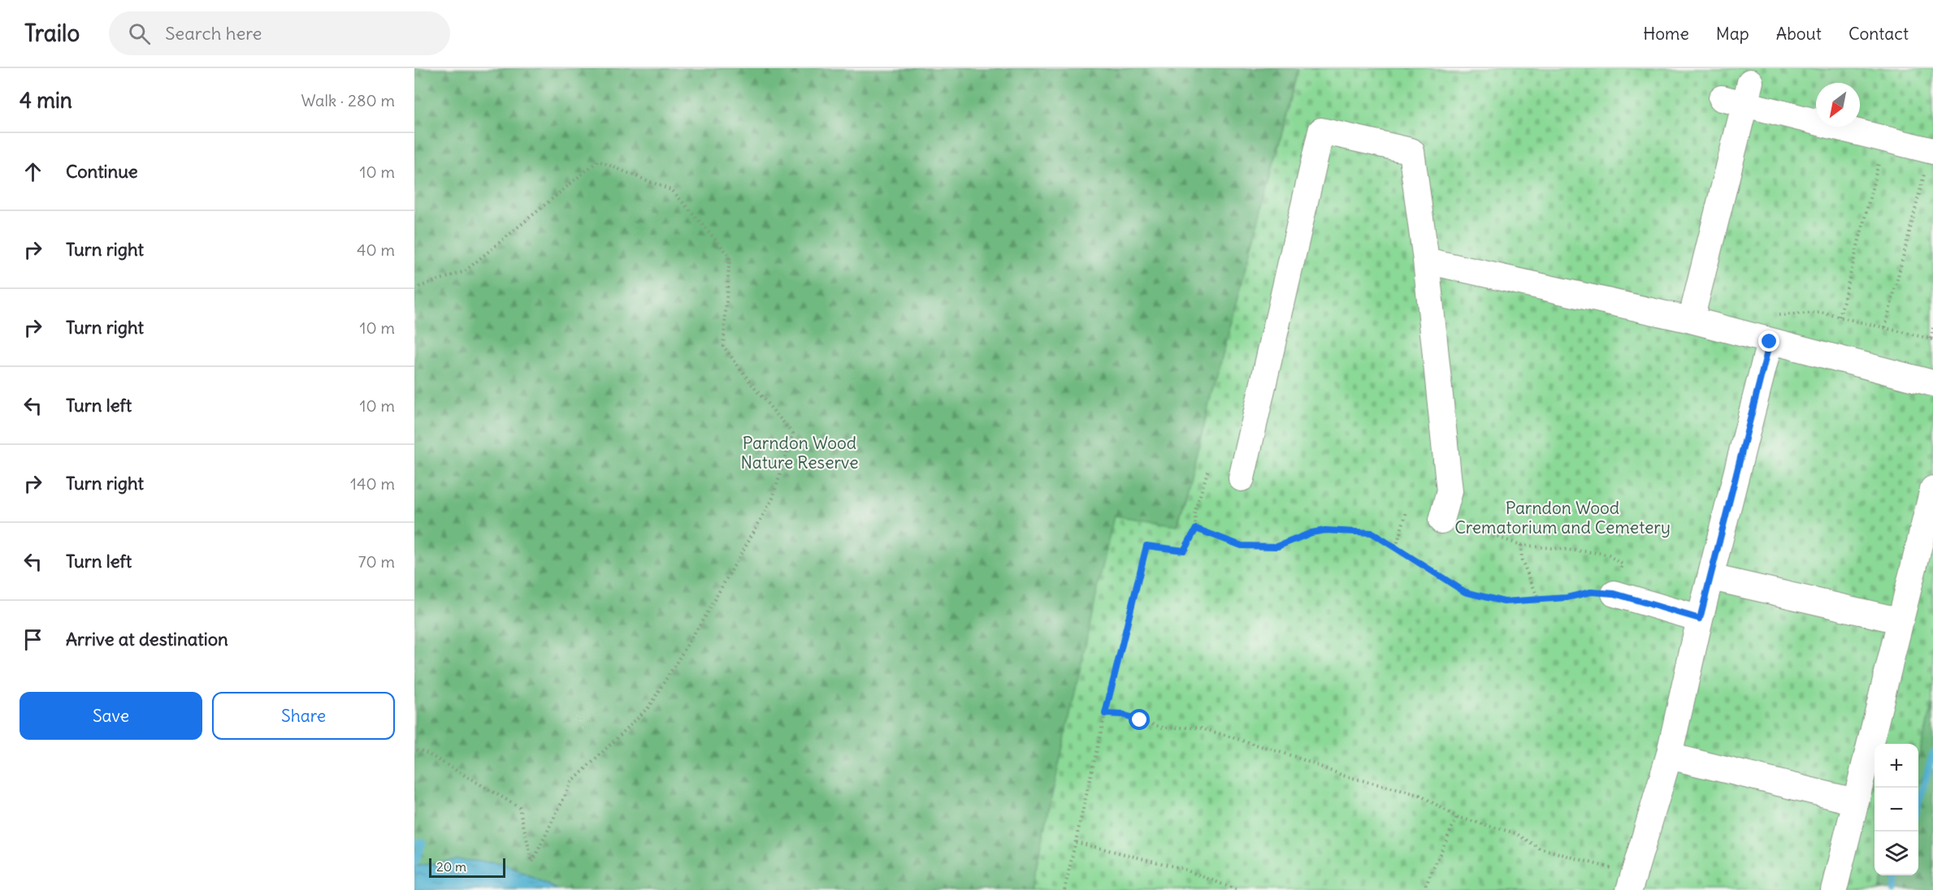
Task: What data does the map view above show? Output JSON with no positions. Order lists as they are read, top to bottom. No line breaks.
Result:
{"parks":["Parndon Wood Nature Reserve","Parndon Wood Crematorium and Cemetery"],"scale_bar":"20 m","north":"bottom left","page":{"header":"Trailo","search":"Search here","nav":["Home","Map","About","Contact"],"heading":["4 min","Walk · 280 m"],"list":[["Continue","10 m"],["Turn right","40 m"],["Turn right","10 m"],["Turn left","10 m"],["Turn right","140 m"],["Turn left","70 m"],"Arrive at destination"],"buttons":["Save","Share"],"map_buttons":["+","−"],"scale":"20 m"}}
